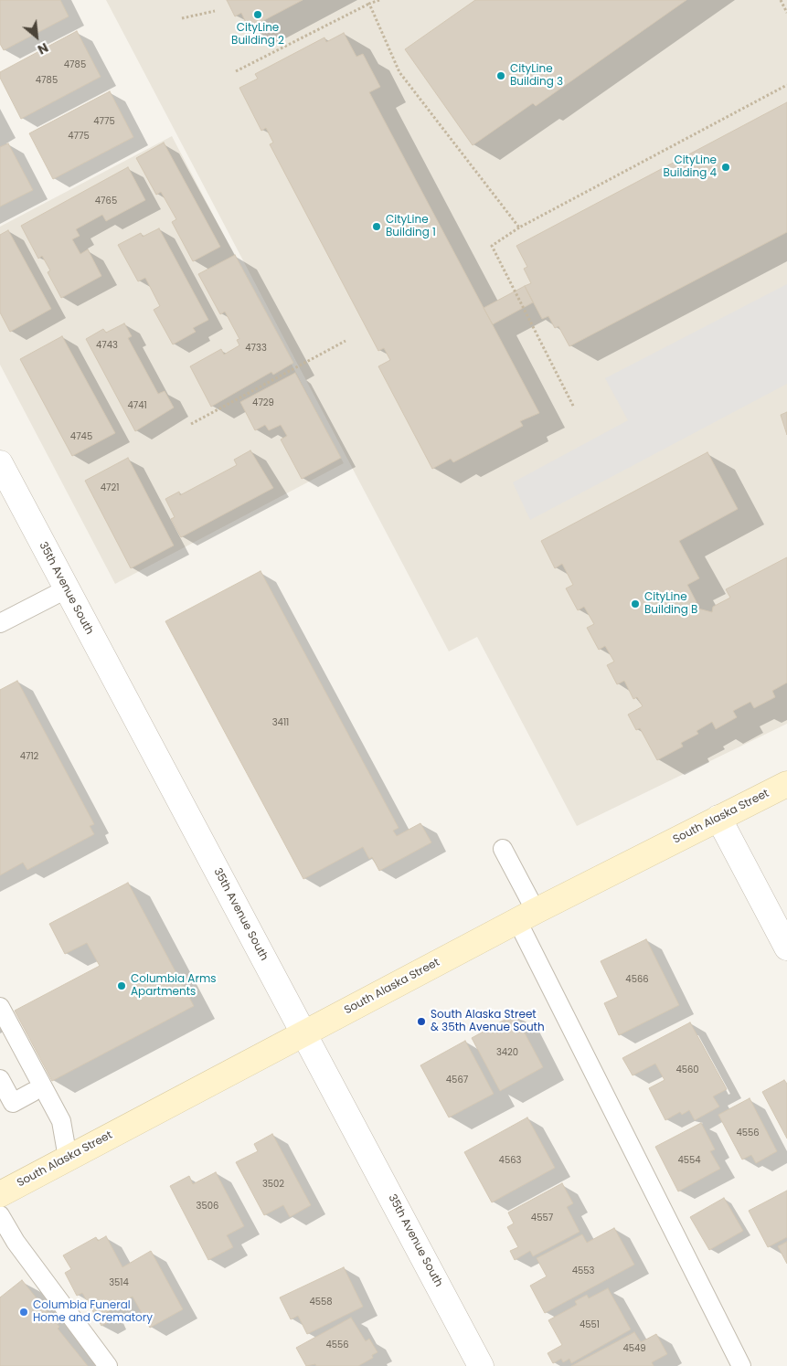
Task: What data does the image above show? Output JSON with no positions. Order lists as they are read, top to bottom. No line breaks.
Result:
{"streets":{"main road":["South Alaska Street"],"street":["35th Avenue South"]},"crossings":[["35th Avenue South","South Alaska Street"]],"places":["CityLine Building 2","CityLine Building 3","CityLine Building 4","CityLine Building 1","CityLine Building B","Columbia Arms Apartments","South Alaska Street & 35th Avenue South","Columbia Funeral Home and Crematory"],"house_numbers":["4785","4785","4775","4775","4765","4743","4733","4729","4741","4745","4721","3411","4712","4566","3420","4560","4567","4556","4563","4554","3502","3506","4557","4553","3514","4558","4551","4556","4549"],"north":"bottom right"}
